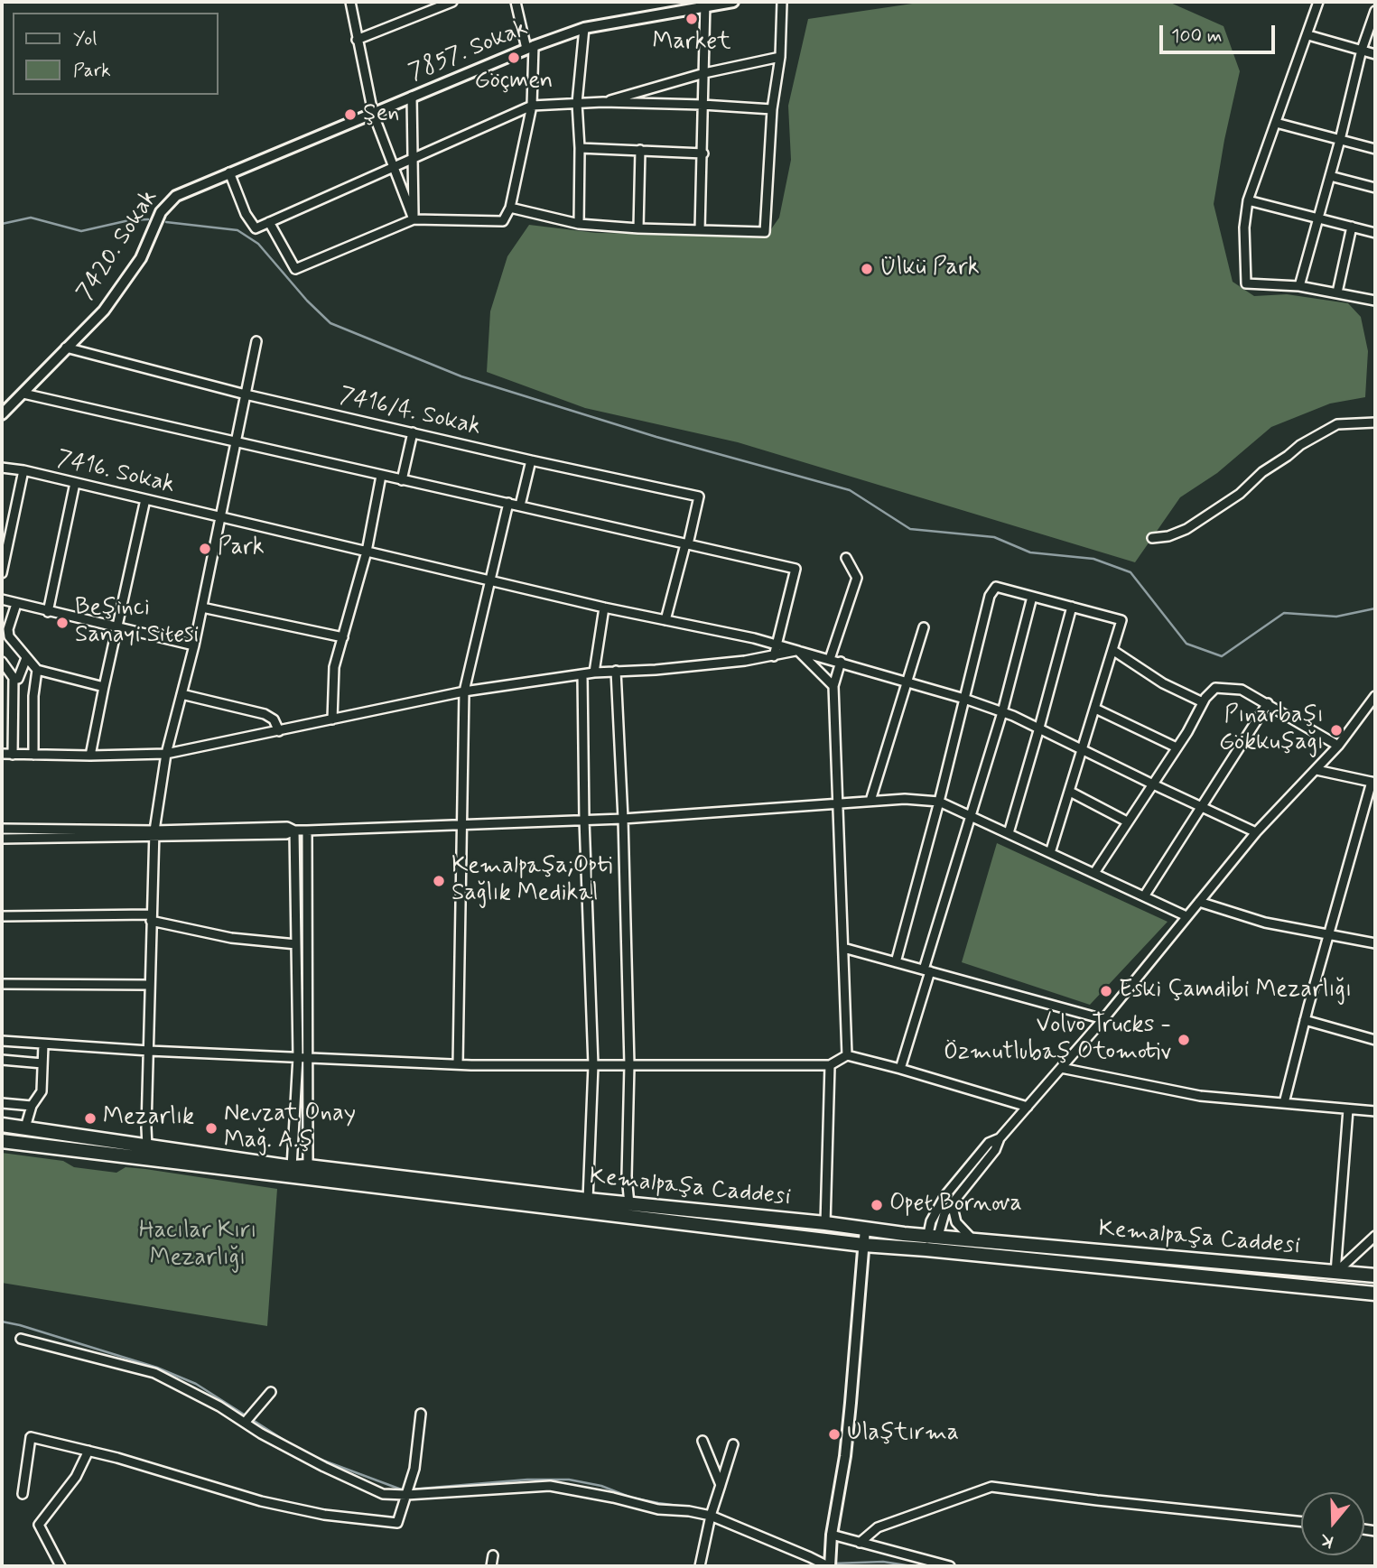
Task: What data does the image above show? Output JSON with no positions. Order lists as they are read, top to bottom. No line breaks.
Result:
{"streets":{"main road":["Kemalpaşa Caddesi"],"street":["7857. Sokak","7420. Sokak","7416/4. Sokak","7416. Sokak"]},"crossings":[["7857. Sokak","7420. Sokak"],["7420. Sokak","7416/4. Sokak"]],"parks":["Hacılar Kırı Mezarlığı"],"places":["Market","Göçmen","Şen","Ülkü Park","Park","Beşinci Sanayi Sitesi","Pınarbaşı Gökkuşağı","Kemalpaşa;Opti Sağlık Medikal","Eski Çamdibi Mezarlığı","Volvo Trucks - Özmutlubaş Otomotiv","Mezarlık","Nevzat Onay Mağ. A.ş","Opet Bornova","Ulaştırma"],"legend":["Yol","Park"],"scale_bar":"100 m","north":"bottom"}
